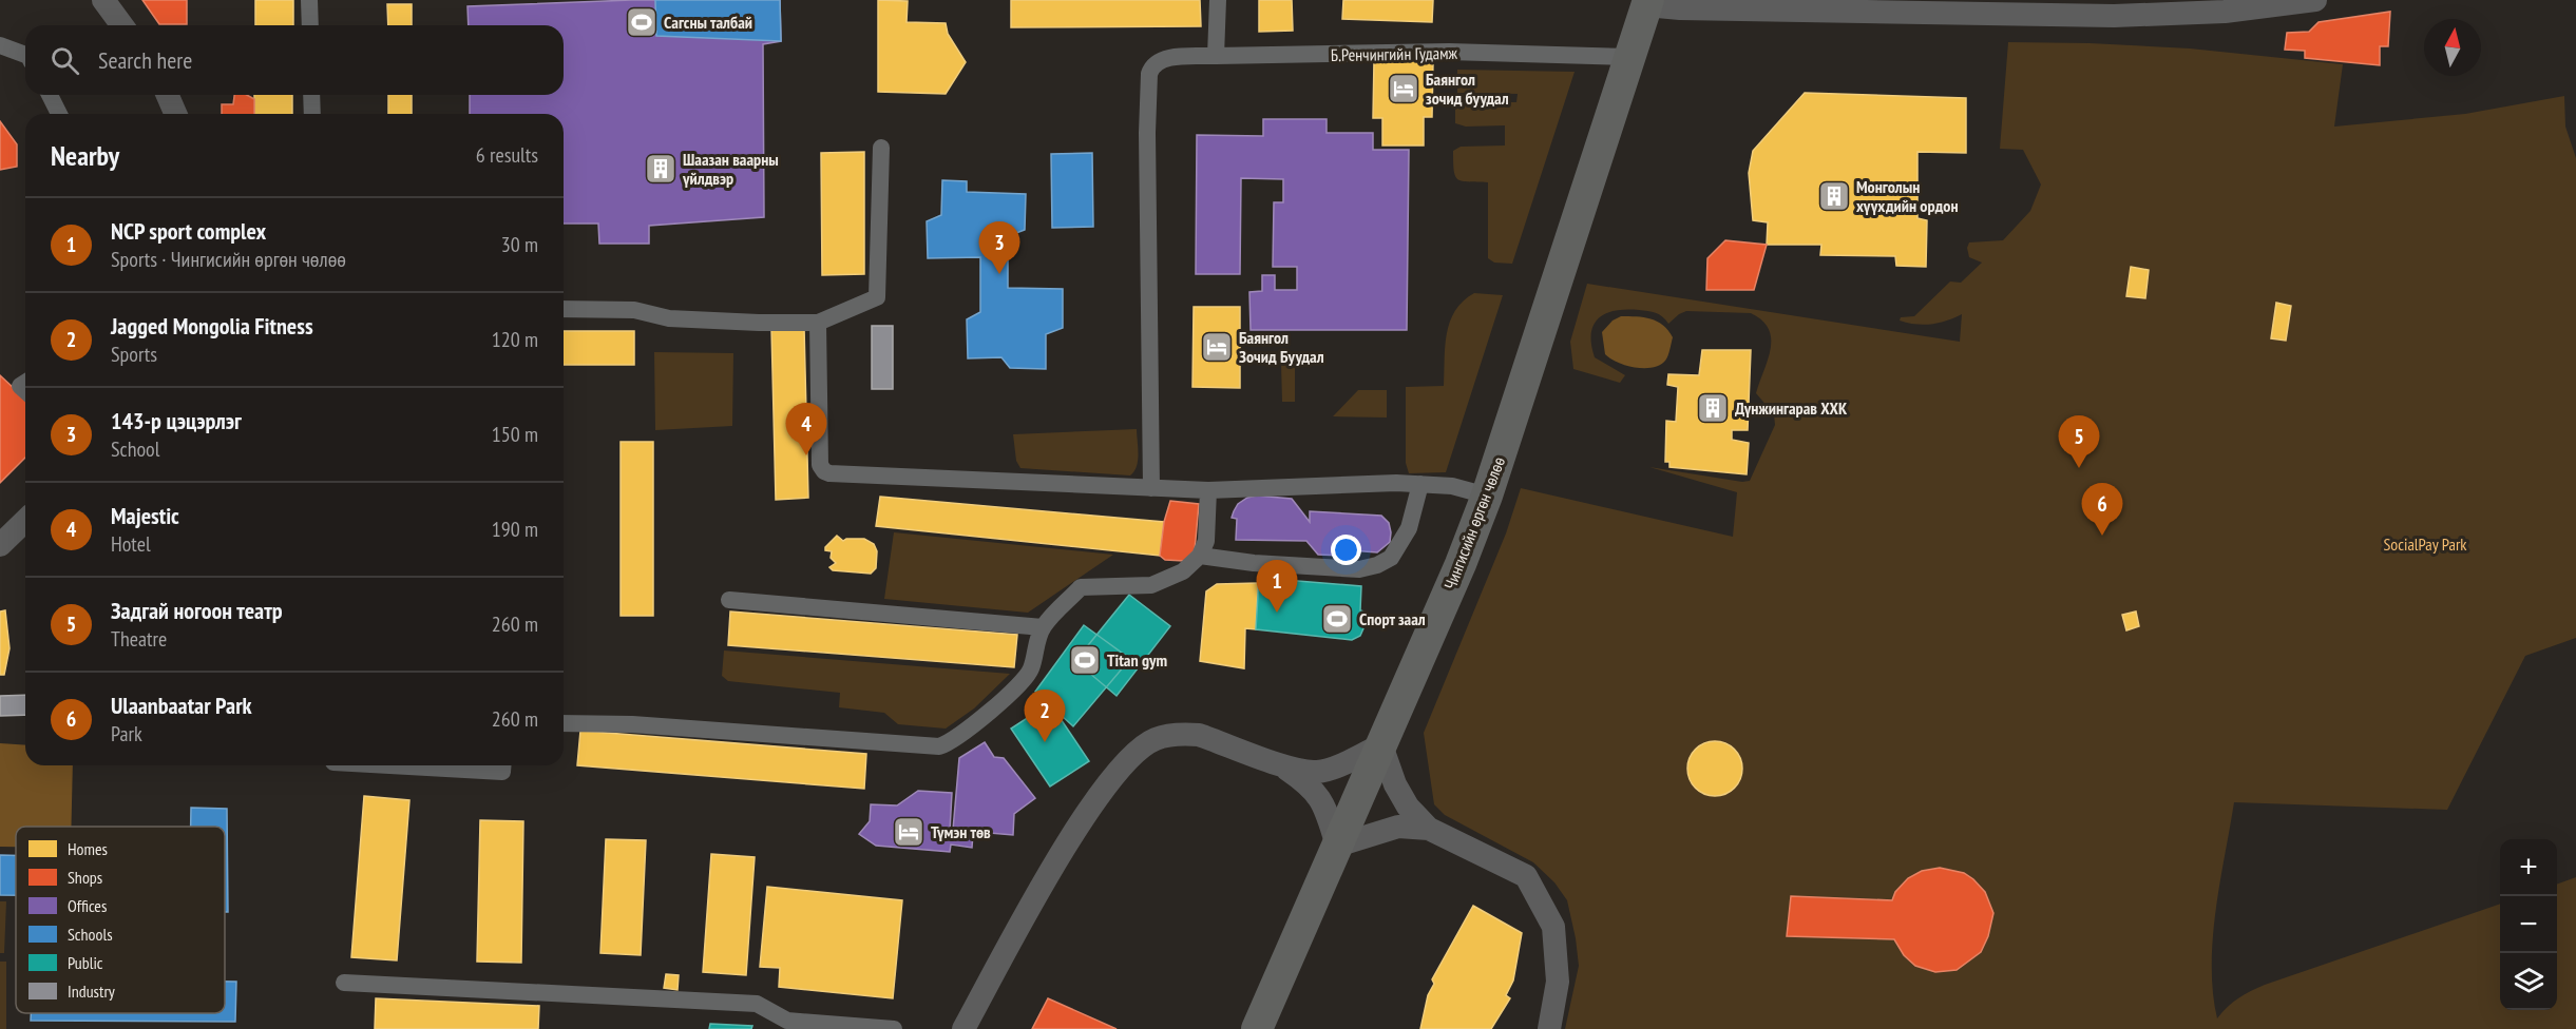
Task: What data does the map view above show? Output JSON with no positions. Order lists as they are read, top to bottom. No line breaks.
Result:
{"streets":{"highway":["Чингисийн өргөн чөлөө"],"street":["Б.Ренчингийн Гудамж"]},"crossings":[["Б.Ренчингийн Гудамж","Чингисийн өргөн чөлөө"]],"parks":["SocialPay Park"],"places":{"sports":["Сагсны талбай","Спорт заал","Titan gym"],"hotel":["Баянгол зочид буудал","Баянгол Зочид Буудал","Түмэн төв"],"building":["Шаазан ваарны үйлдвэр","Монголын хүүхдийн ордон","Дүнжингарав ХХК"]},"legend":["Homes","Shops","Offices","Schools","Public","Industry"],"north":"top","page":{"search":"Search here","heading":["Nearby","6 results"],"list":[{"mark":"1","name":"NCP sport complex","note":"Sports · Чингисийн өргөн чөлөө","value":"30 m"},{"mark":"2","name":"Jagged Mongolia Fitness","note":"Sports","value":"120 m"},{"mark":"3","name":"143-р цэцэрлэг","note":"School","value":"150 m"},{"mark":"4","name":"Majestic","note":"Hotel","value":"190 m"},{"mark":"5","name":"Задгай ногоон театр","note":"Theatre","value":"260 m"},{"mark":"6","name":"Ulaanbaatar Park","note":"Park","value":"260 m"}],"pins":["3","4","5","6","1","2"],"map_buttons":["+","−"]}}
